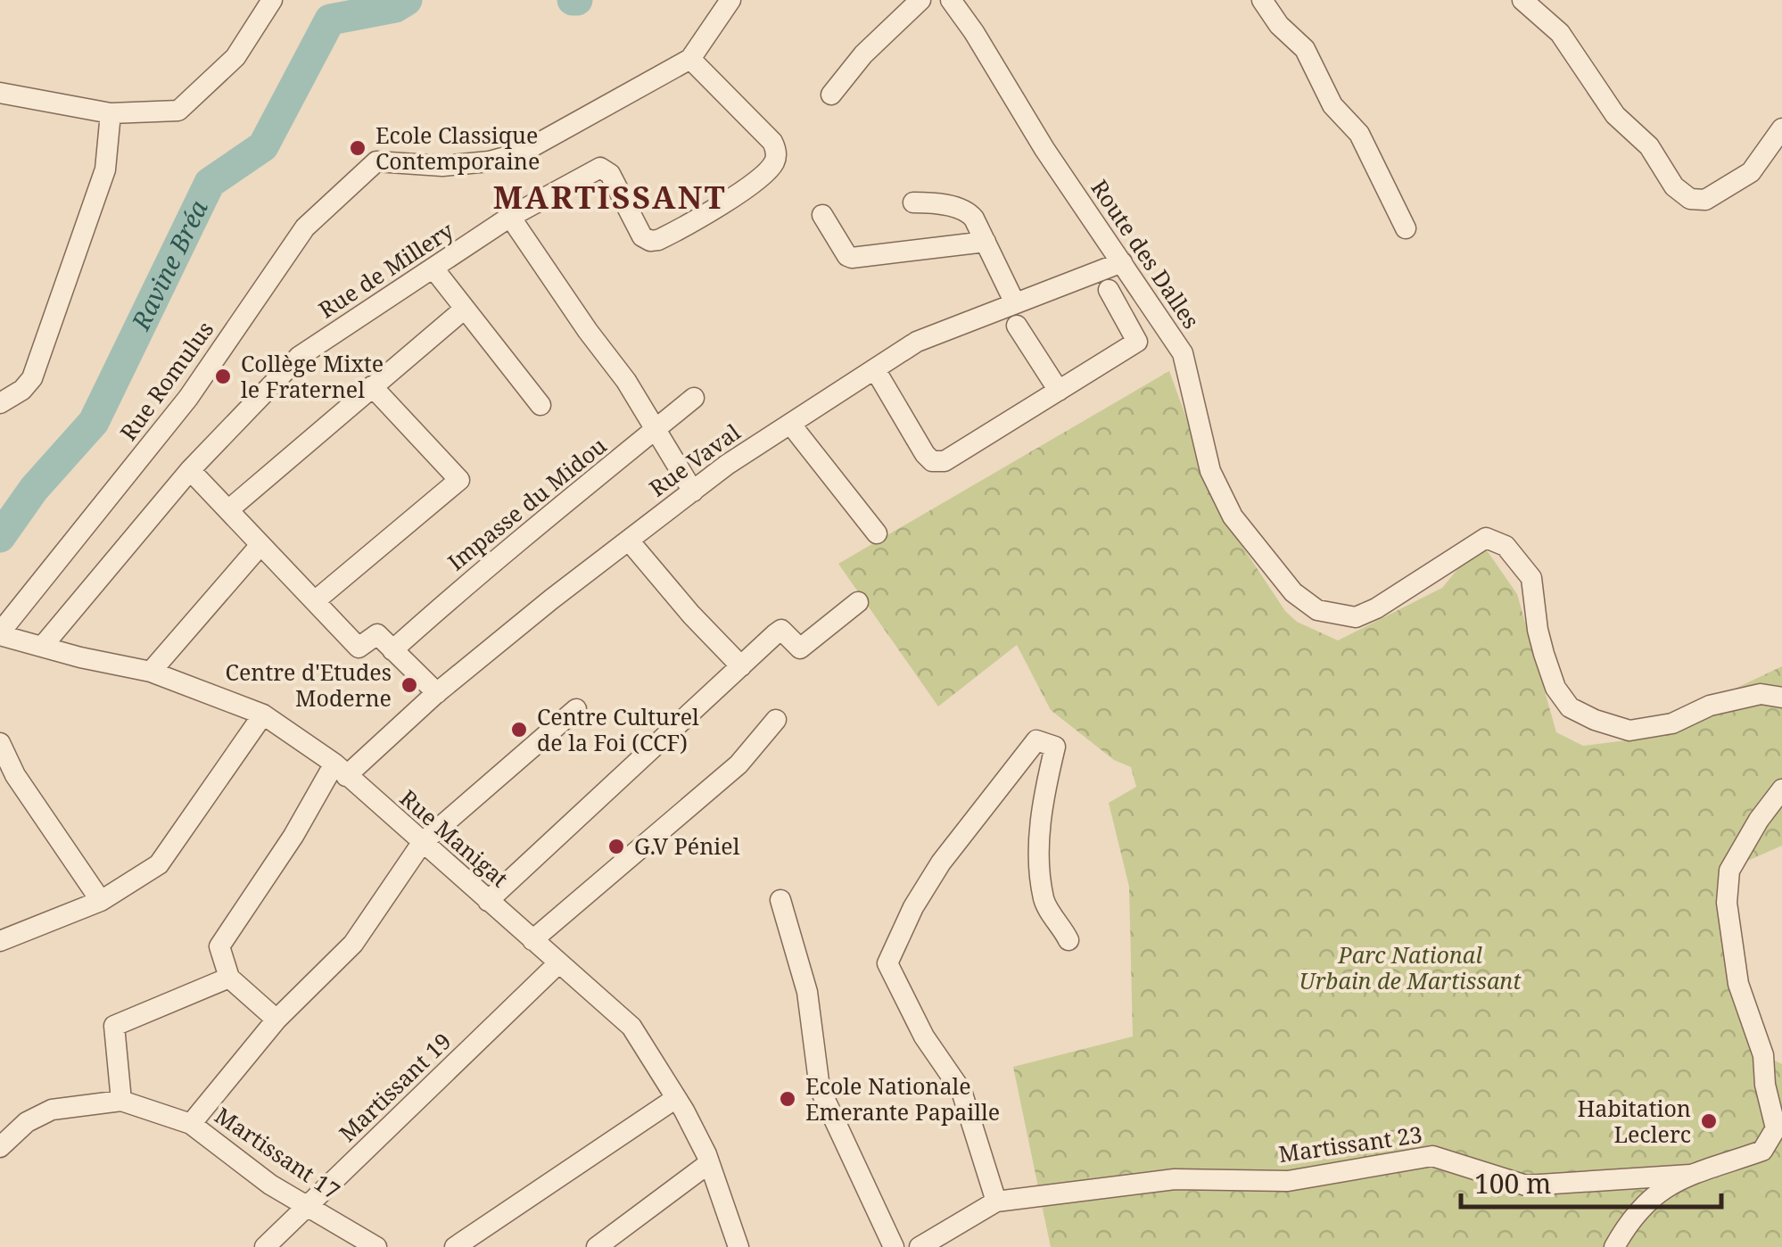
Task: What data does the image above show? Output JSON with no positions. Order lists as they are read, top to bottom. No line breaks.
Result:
{"streets":{"street":["Route des Dalles","Rue de Millery","Rue Romulus","Rue Vaval","Impasse du Midou","Rue Manigat","Martissant 19","Martissant 23","Martissant 17"]},"crossings":[["Route des Dalles","Rue Vaval"],["Rue de Millery","Rue Romulus"],["Rue de Millery","Rue Manigat"],["Rue Romulus","Rue Manigat"],["Rue Vaval","Rue Manigat"],["Rue Manigat","Martissant 19"],["Martissant 19","Martissant 17"]],"districts":["MARTISSANT"],"water":["Ravine Bréa"],"parks":["Parc National Urbain de Martissant"],"places":["Ecole Classique Contemporaine","Collège Mixte le Fraternel","Centre d'Etudes Moderne","Centre Culturel de la Foi (CCF)","G.V Péniel","Ecole Nationale Emerante Papaille","Habitation Leclerc"],"scale_bar":"100 m"}
